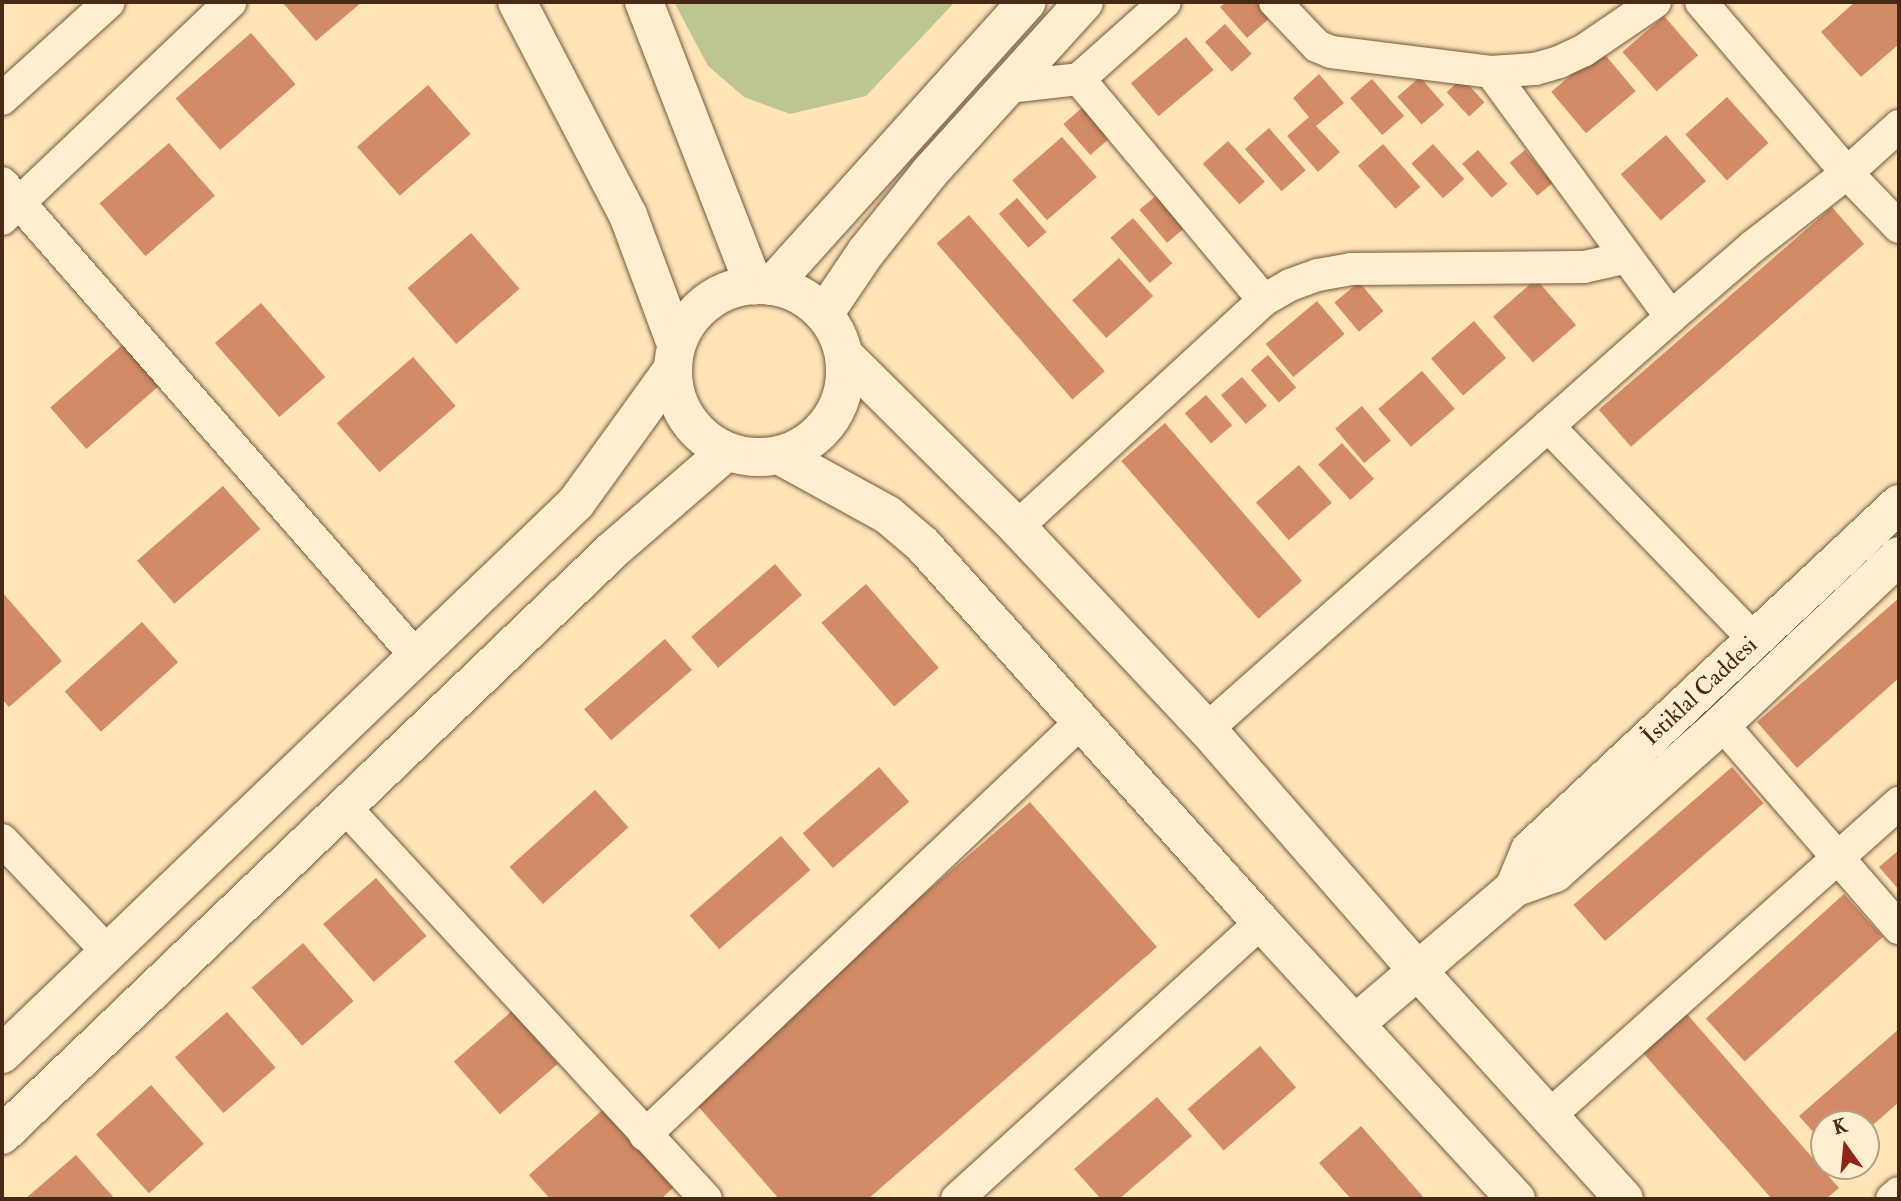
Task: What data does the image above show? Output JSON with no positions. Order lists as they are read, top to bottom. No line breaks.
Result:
{"streets":{"street":["İstiklal Caddesi"]},"north":"top"}
